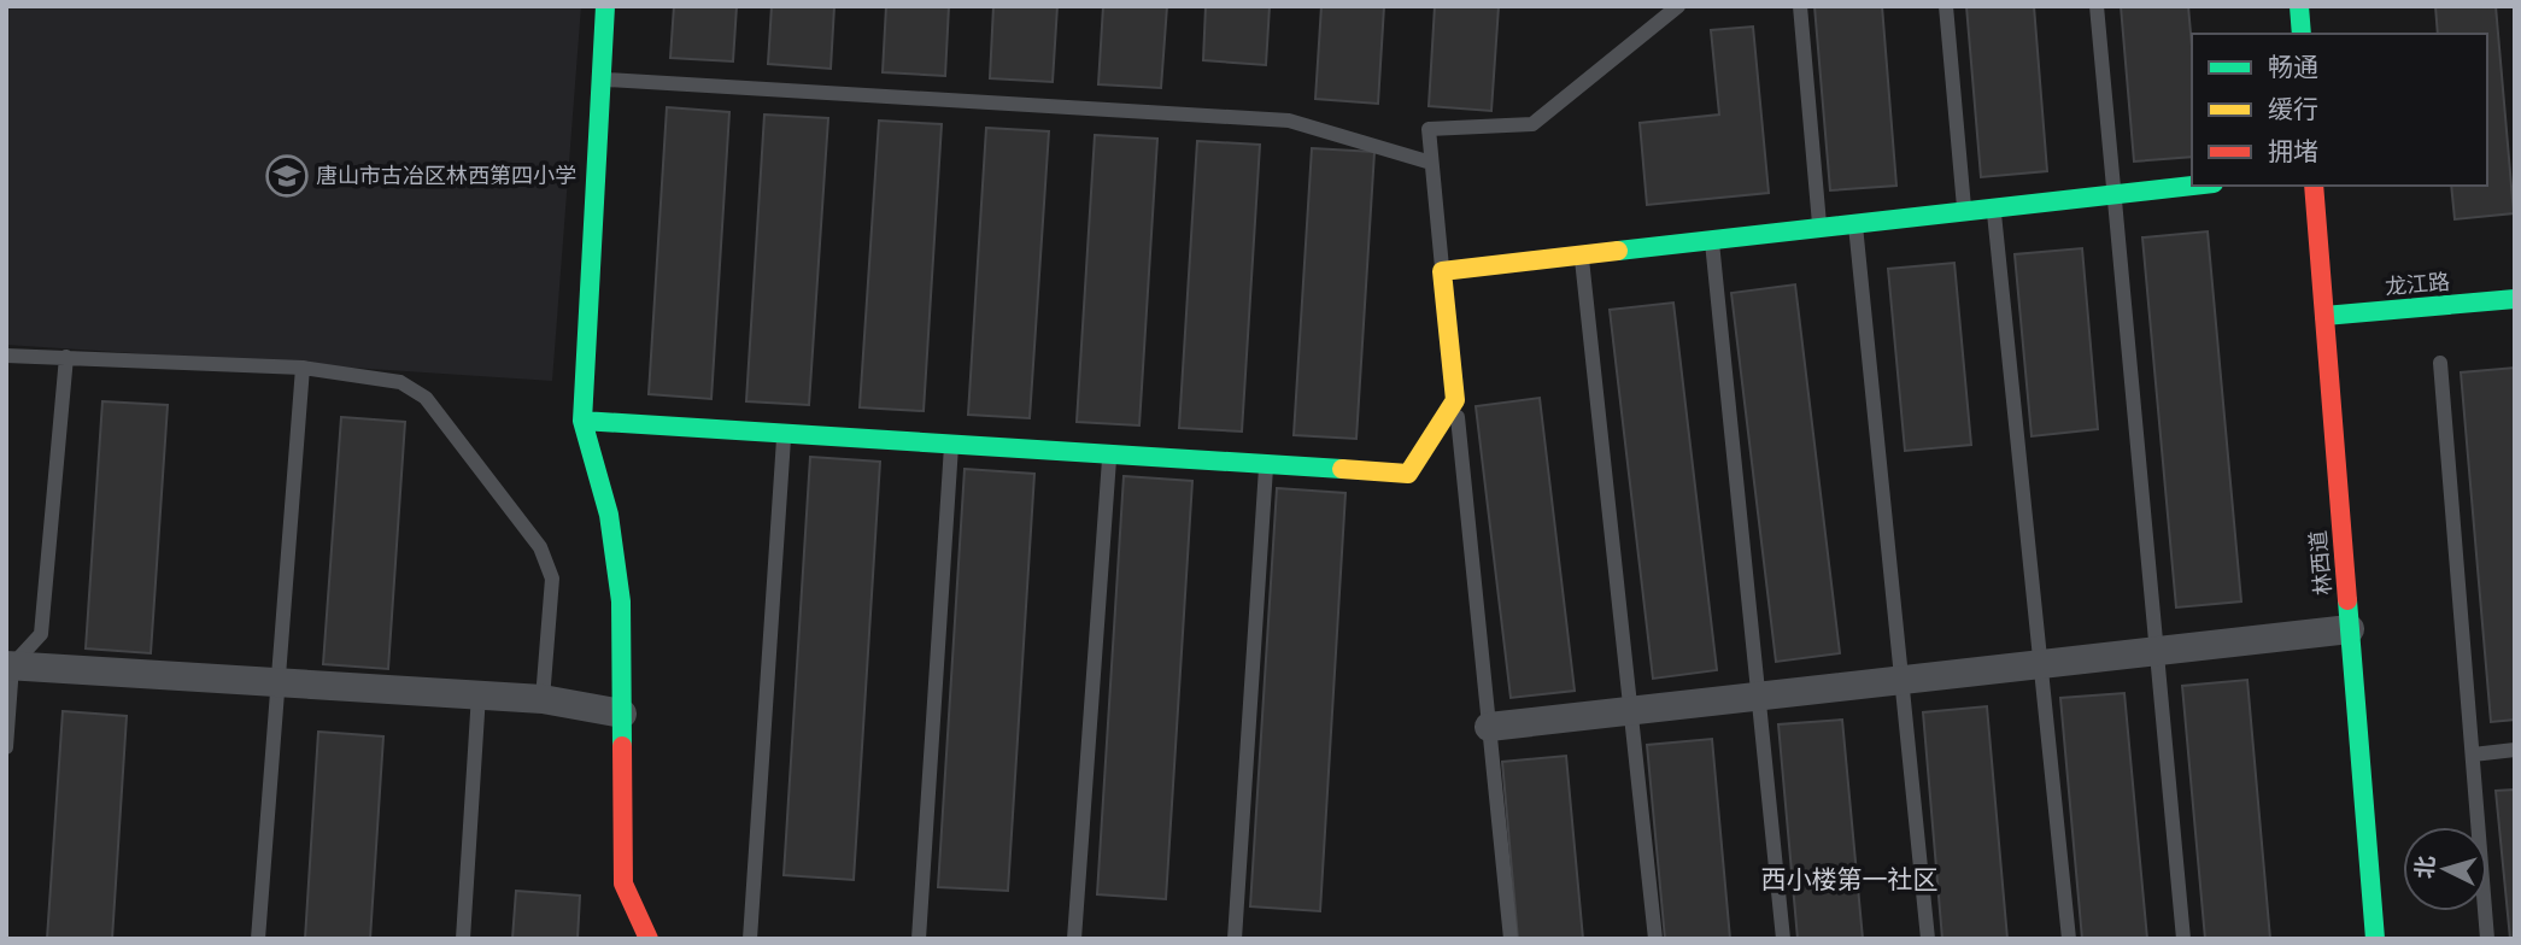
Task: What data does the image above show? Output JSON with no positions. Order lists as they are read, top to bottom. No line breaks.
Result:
{"streets":{"street":["龙江路","林西道"]},"crossings":[["龙江路","林西道"]],"districts":["西小楼第一社区"],"places":{"school or university":["唐山市古冶区林西第四小学"]},"legend":["畅通","缓行","拥堵"],"north":"left"}
